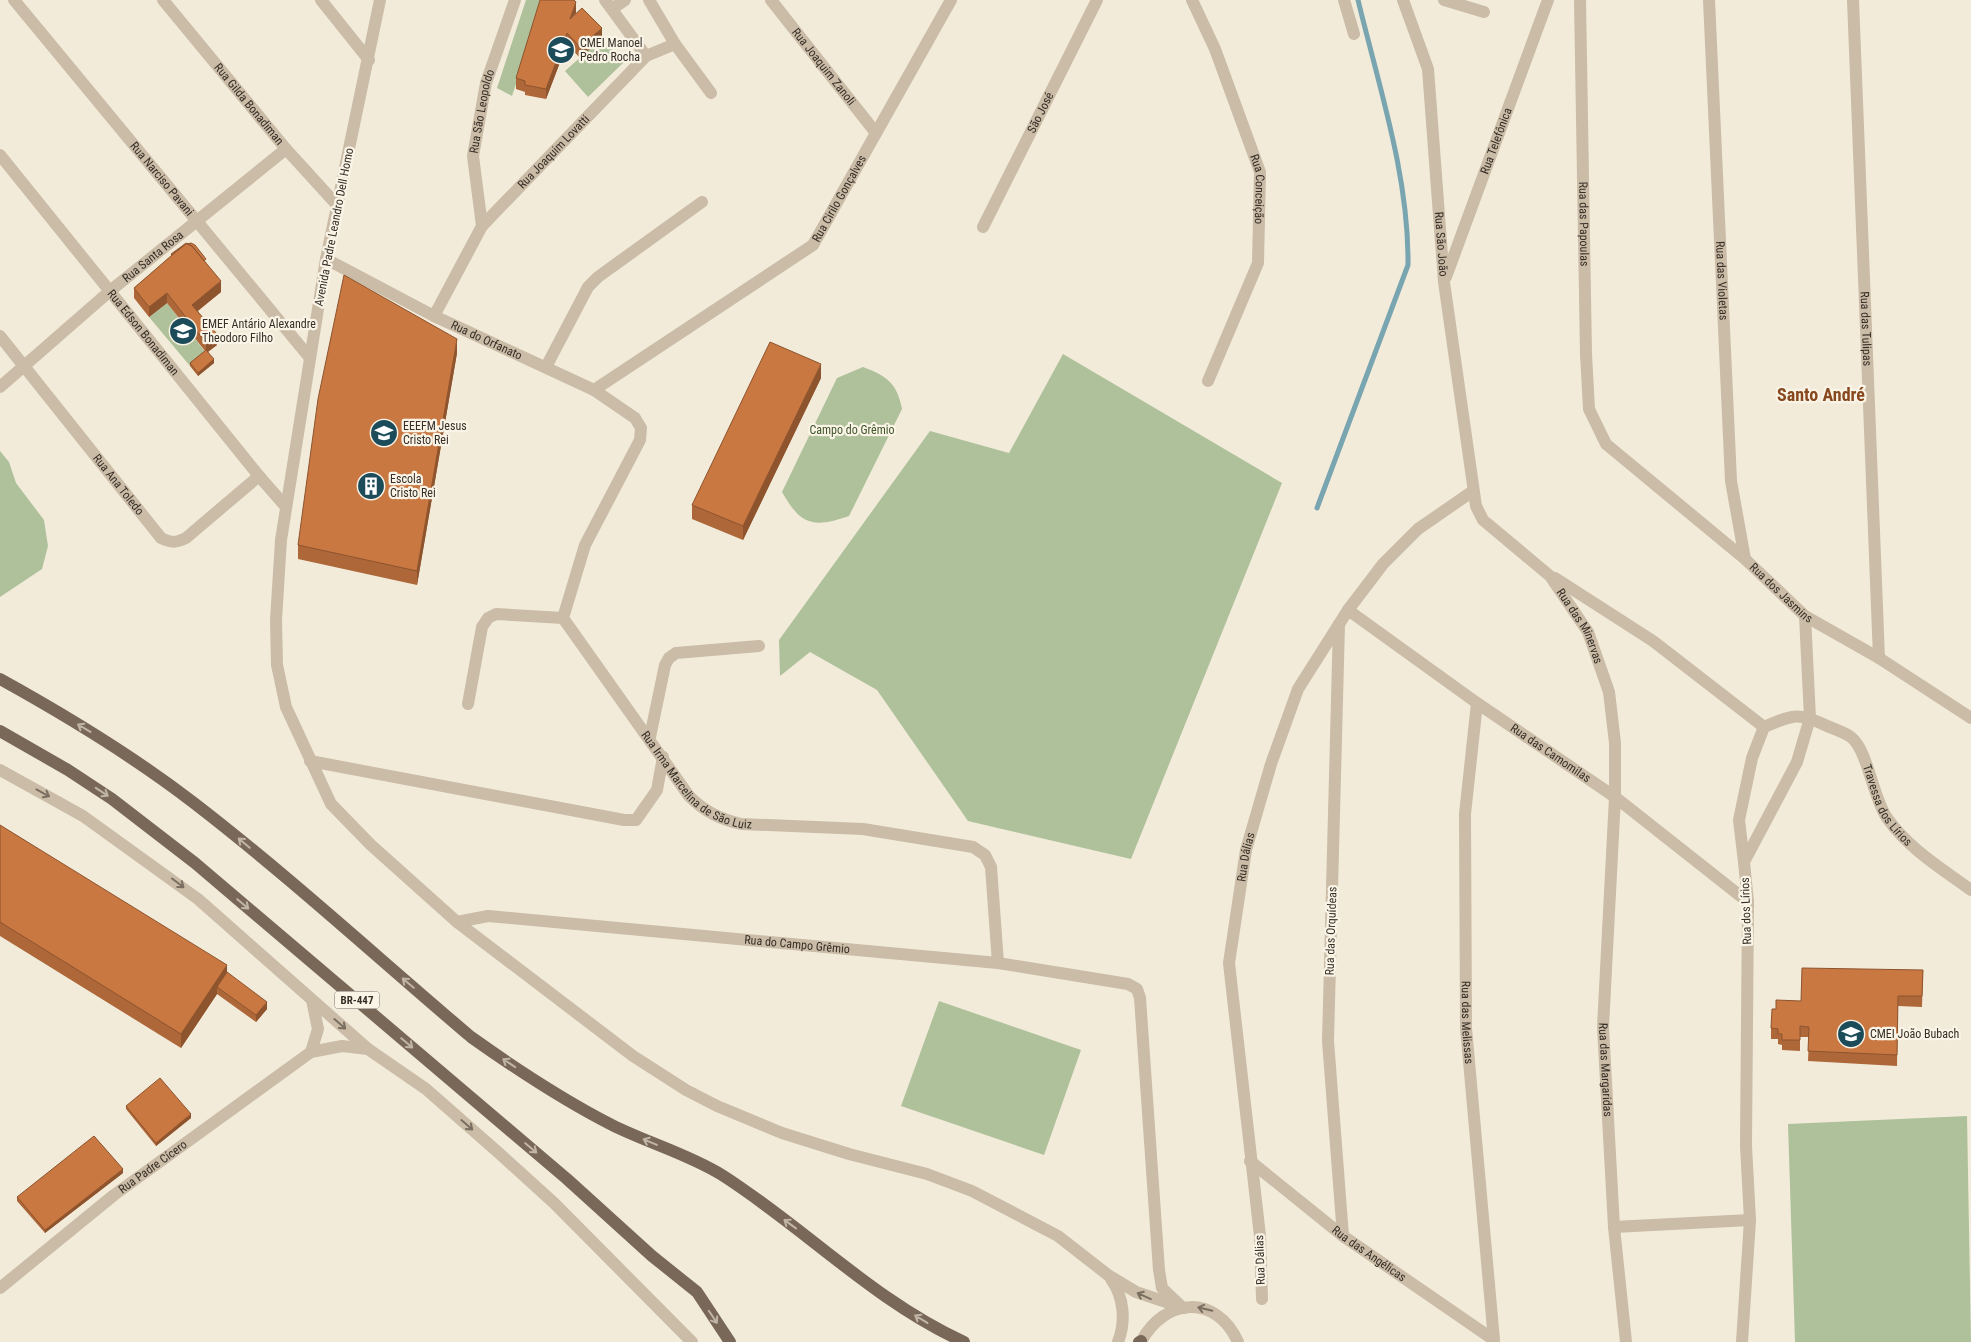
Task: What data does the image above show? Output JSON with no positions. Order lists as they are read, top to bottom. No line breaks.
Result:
{"streets":{"main road":["BR-447"],"street":["Rua Joaquim Zanoli","Rua Gilda Bonadiman","Rua São Leopoldo","São José","Rua Telefônica","Rua Joaquim Lovatti","Rua Narciso Pavani","Rua Conceição","Rua Cirilo Gonçalves","Rua das Papoulas","Avenida Padre Leandro Dell Homo","Rua São João","Rua Santa Rosa","Rua das Violetas","Rua das Tulipas","Rua Edson Bonadiman","Rua do Orfanato","Rua Ana Toledo","Rua dos Jasmins","Rua das Minervas","Rua das Camomilas","Rua Irma Marcelina de São Luiz","Travessa dos Lírios","Rua Dálias","Rua dos Lírios","Rua das Orquídeas","Rua do Campo Grêmio","Rua das Melissas","Rua das Margaridas","Rua Padre Cícero","Rua das Angélicas"]},"crossings":[["Rua Joaquim Zanoli","Rua Cirilo Gonçalves"],["Rua Gilda Bonadiman","Avenida Padre Leandro Dell Homo"],["Rua Gilda Bonadiman","Rua Santa Rosa"],["Rua São Leopoldo","Rua Joaquim Lovatti"],["Rua Telefônica","Rua São João"],["Rua Joaquim Lovatti","Rua do Orfanato"],["Rua Narciso Pavani","Avenida Padre Leandro Dell Homo"],["Rua Narciso Pavani","Rua Santa Rosa"],["Rua Cirilo Gonçalves","Rua do Orfanato"],["Rua das Papoulas","Rua dos Jasmins"],["Avenida Padre Leandro Dell Homo","Rua Edson Bonadiman"],["Avenida Padre Leandro Dell Homo","Rua do Orfanato"],["Avenida Padre Leandro Dell Homo","Rua do Campo Grêmio"],["Rua São João","Rua das Minervas"],["Rua São João","Rua Dálias"],["Rua Santa Rosa","Rua Edson Bonadiman"],["Rua Santa Rosa","Rua Ana Toledo"],["Rua das Violetas","Rua dos Jasmins"],["Rua das Tulipas","Rua dos Jasmins"],["Rua Edson Bonadiman","Rua Ana Toledo"],["Rua do Orfanato","Rua Irma Marcelina de São Luiz"],["Rua dos Jasmins","Rua dos Lírios"],["Rua das Minervas","Rua das Camomilas"],["Rua das Minervas","Rua Dálias"],["Rua das Minervas","Rua das Margaridas"],["Rua das Camomilas","Rua Dálias"],["Rua das Camomilas","Rua dos Lírios"],["Rua das Camomilas","Rua das Melissas"],["Rua das Camomilas","Rua das Margaridas"],["Rua Irma Marcelina de São Luiz","Rua do Campo Grêmio"],["Travessa dos Lírios","Rua dos Lírios"],["Rua Dálias","Rua das Orquídeas"],["Rua Dálias","Rua das Angélicas"],["Rua das Orquídeas","Rua das Angélicas"],["Rua das Melissas","Rua das Angélicas"]],"districts":["Santo André"],"parks":["Campo do Grêmio"],"places":{"school or university":["CMEI Manoel Pedro Rocha","EMEF Antário Alexandre Theodoro Filho","EEEFM Jesus Cristo Rei","CMEI João Bubach"],"building":["Escola Cristo Rei"]}}
